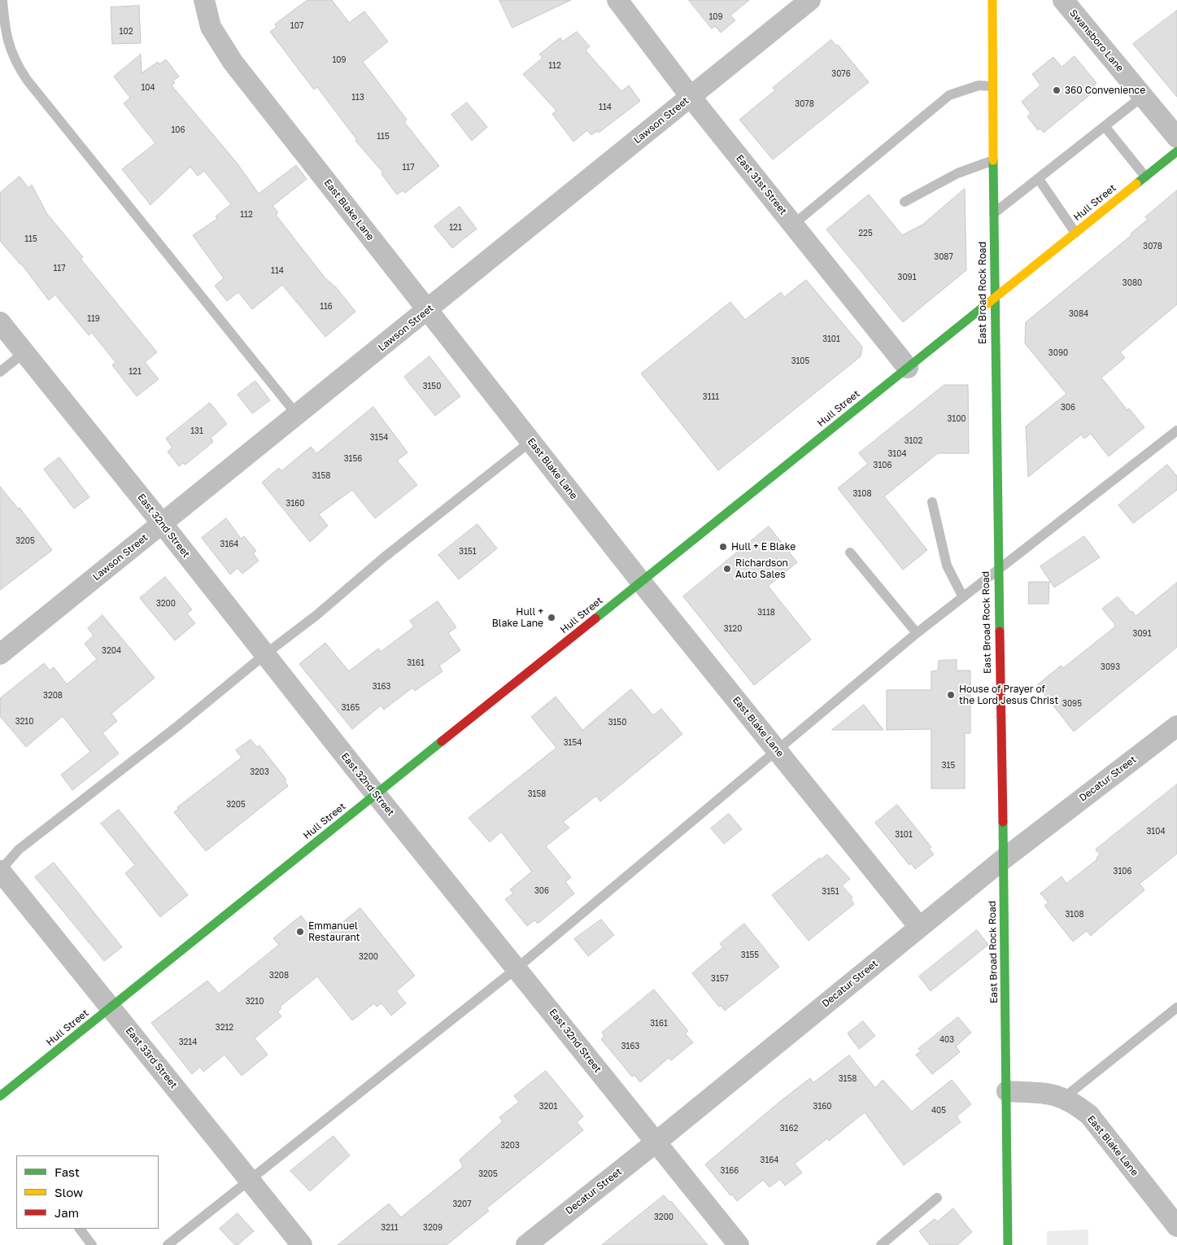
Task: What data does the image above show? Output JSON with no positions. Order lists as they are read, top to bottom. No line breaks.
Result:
{"streets":{"main road":["Hull Street","East Broad Rock Road"],"street":["Swansboro Lane","Lawson Street","East 31st Street","East Blake Lane","East 32nd Street","Decatur Street","East 33rd Street"]},"crossings":[["Lawson Street","East 31st Street"],["Lawson Street","East Blake Lane"],["Lawson Street","East 32nd Street"],["East 31st Street","Hull Street"],["Hull Street","East Blake Lane"],["Hull Street","East Broad Rock Road"],["Hull Street","East 32nd Street"],["Hull Street","East 33rd Street"],["East Blake Lane","East Broad Rock Road"],["East Blake Lane","Decatur Street"],["East Broad Rock Road","Decatur Street"],["East 32nd Street","Decatur Street"]],"places":["360 Convenience","Hull + E Blake","Richardson Auto Sales","Hull + Blake Lane","House of Prayer of the Lord Jesus Christ","Emmanuel Restaurant"],"house_numbers":["109","107","102","109","112","3076","104","113","3078","114","106","115","117","112","121","225","115","3078","3087","117","114","3091","3080","116","3084","119","3101","3090","3105","121","3150","3111","306","3100","131","3154","3102","3104","3156","3106","3158","3108","3160","3205","3164","3151","3200","3118","3120","3091","3204","3161","3093","3163","3208","3095","3165","3210","3150","3154","315","3203","3158","3205","3104","3101","3106","306","3151","3108","3155","3200","3208","3157","3210","3161","3212","403","3214","3163","3158","3201","3160","405","3162","3203","3164","3166","3205","3207","3200","3211","3209"],"legend":["Fast","Slow","Jam"]}
